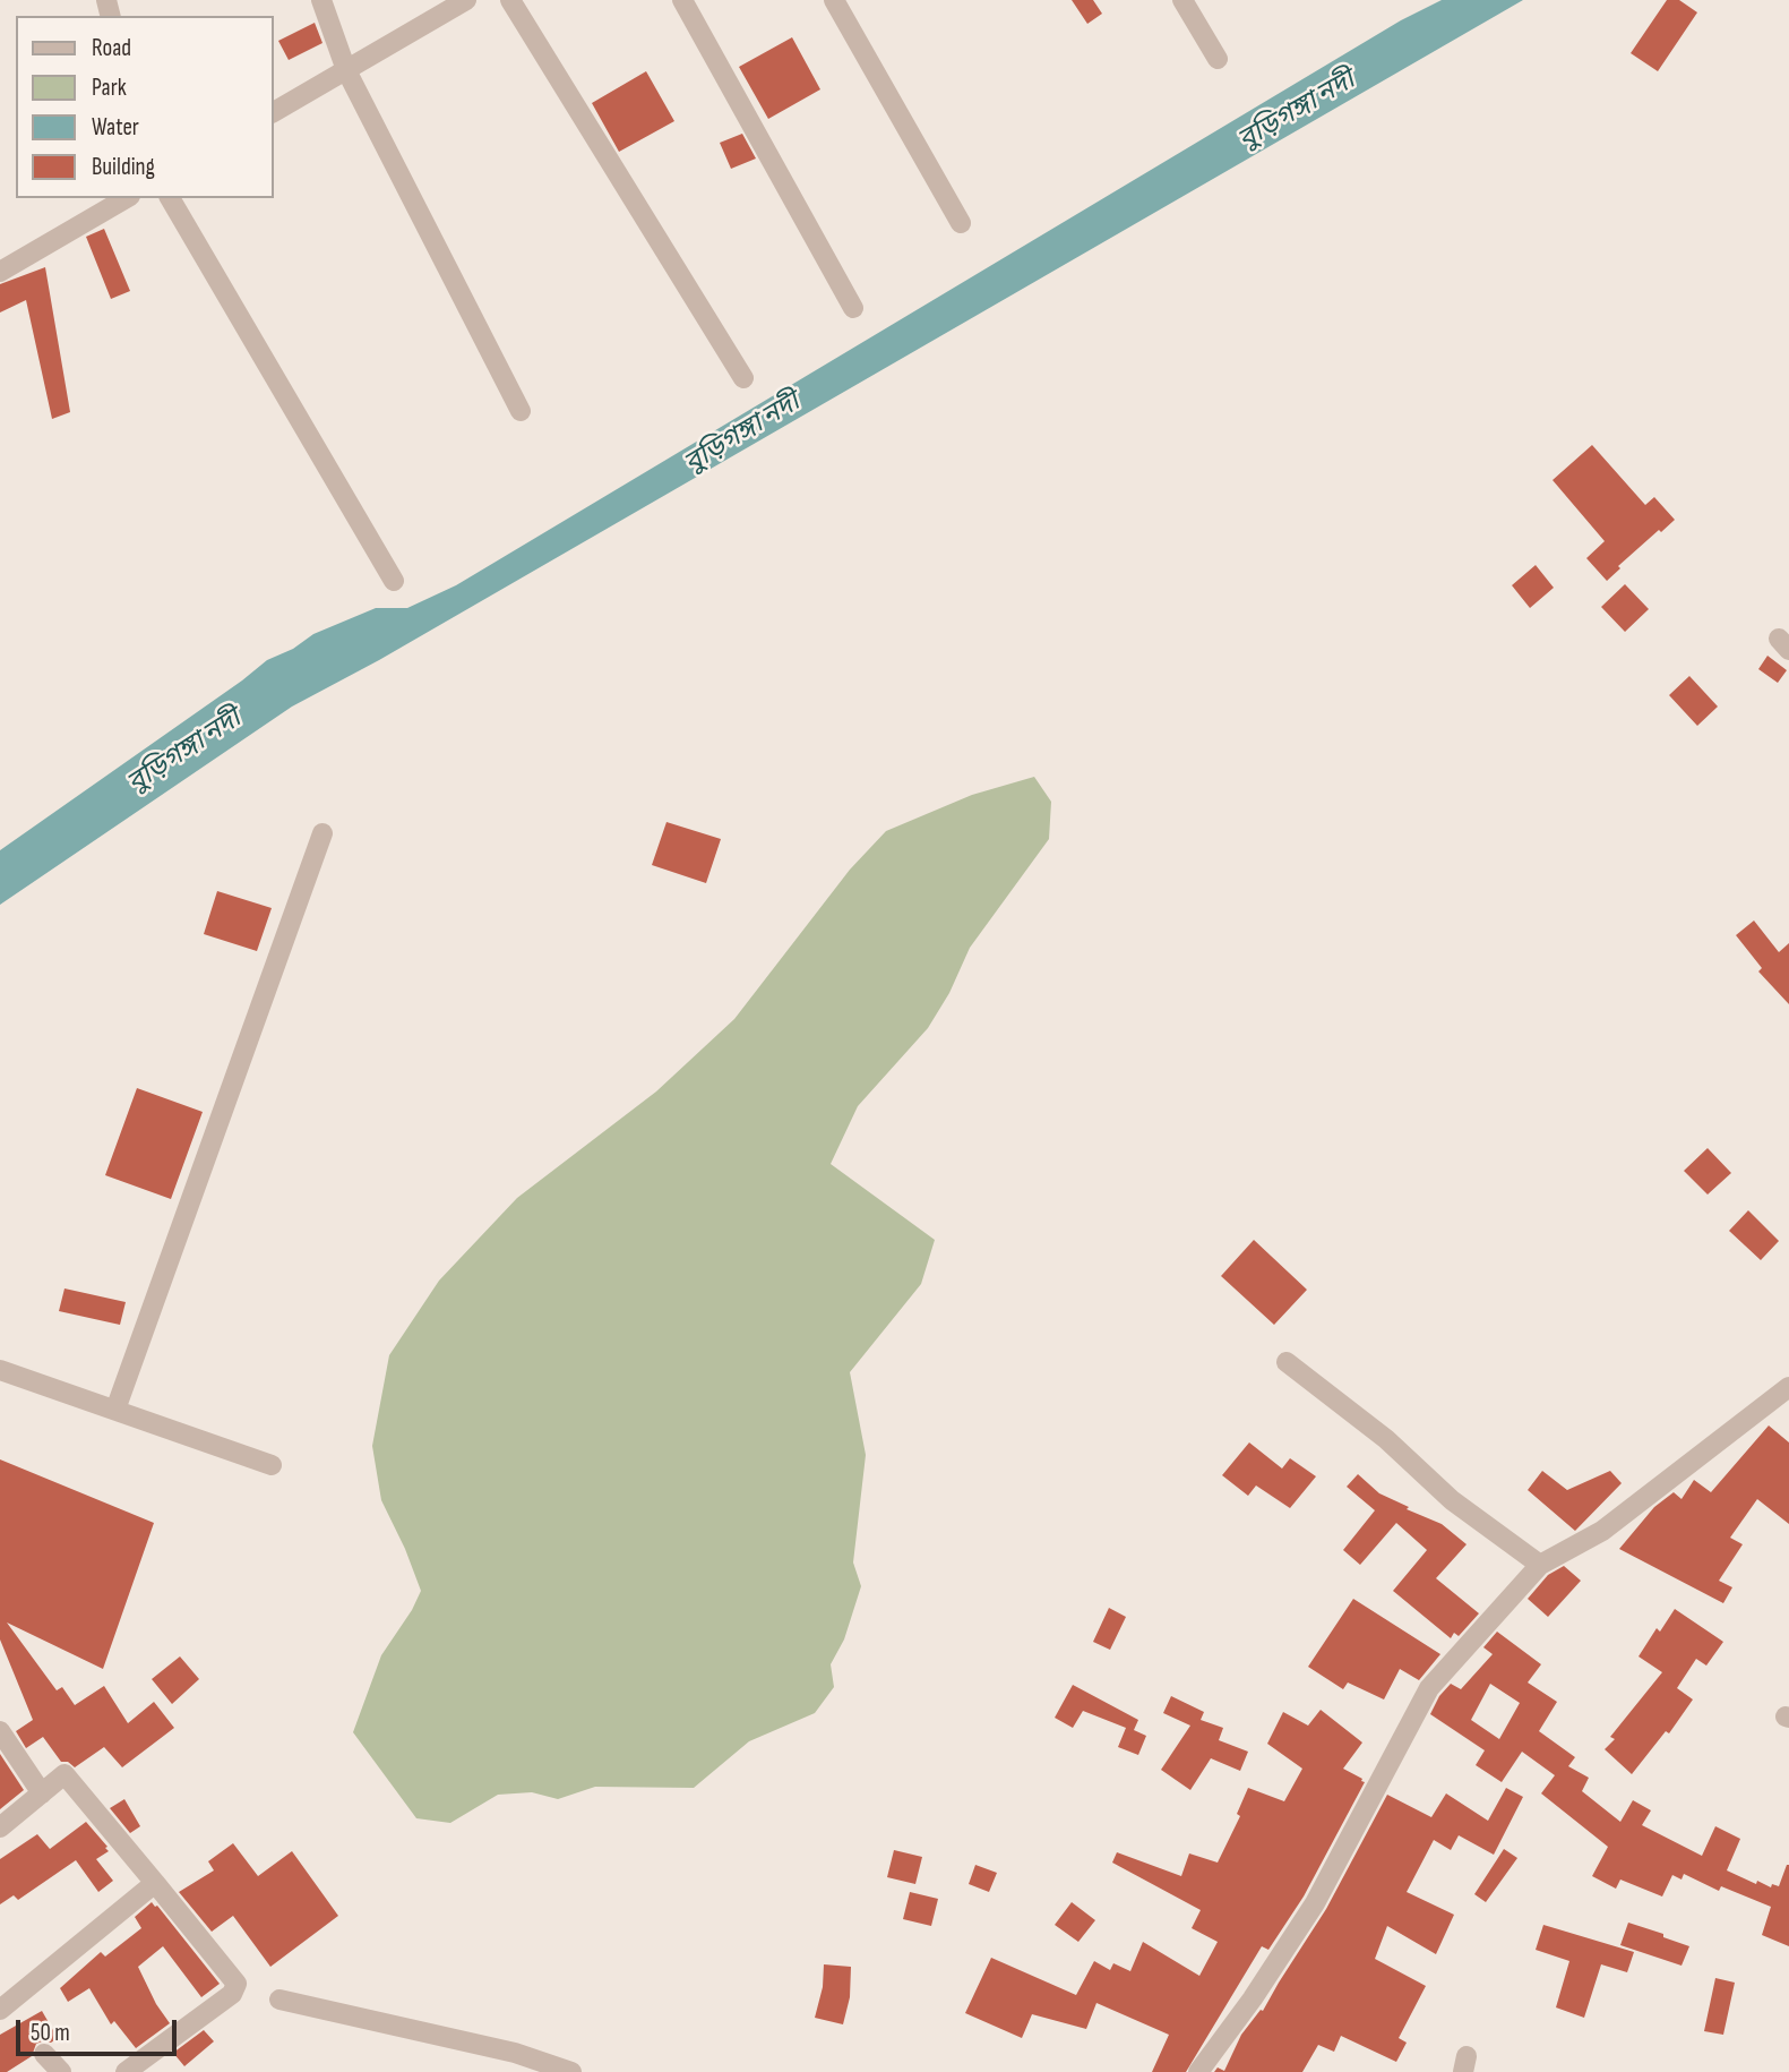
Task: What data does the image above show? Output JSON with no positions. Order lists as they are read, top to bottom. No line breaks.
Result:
{"water":["বুড়িগঙ্গা নদী"],"legend":["Road","Park","Water","Building"],"scale_bar":"50 m"}
